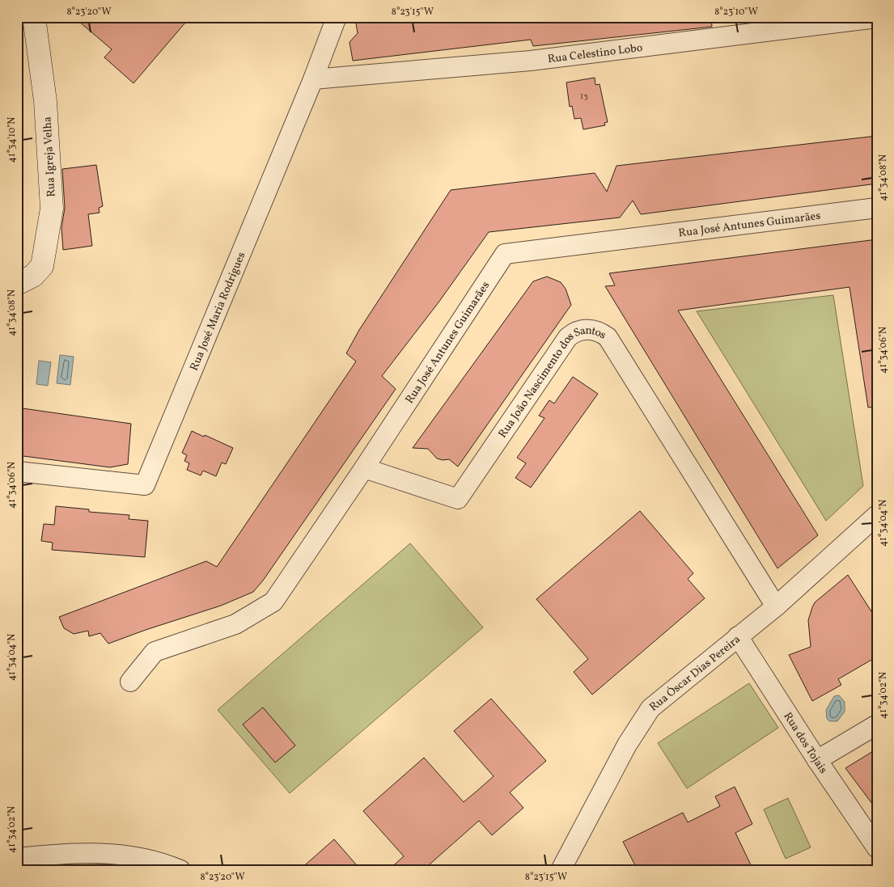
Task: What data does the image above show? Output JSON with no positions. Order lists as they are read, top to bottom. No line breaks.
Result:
{"streets":{"street":["Rua Celestino Lobo","Rua Igreja Velha","Rua José Antunes Guimarães","Rua José Maria Rodrigues","Rua João Nascimento dos Santos","Rua Óscar Dias Pereira","Rua dos Tojais"]},"crossings":[["Rua Celestino Lobo","Rua José Maria Rodrigues"],["Rua José Antunes Guimarães","Rua João Nascimento dos Santos"],["Rua João Nascimento dos Santos","Rua Óscar Dias Pereira"],["Rua Óscar Dias Pereira","Rua dos Tojais"]],"house_numbers":["13"],"coordinates":["8°23'20\"W","8°23'15\"W","8°23'10\"W","41°34'10\"N","41°34'08\"N","41°34'06\"N","41°34'04\"N","41°34'02\"N"]}
